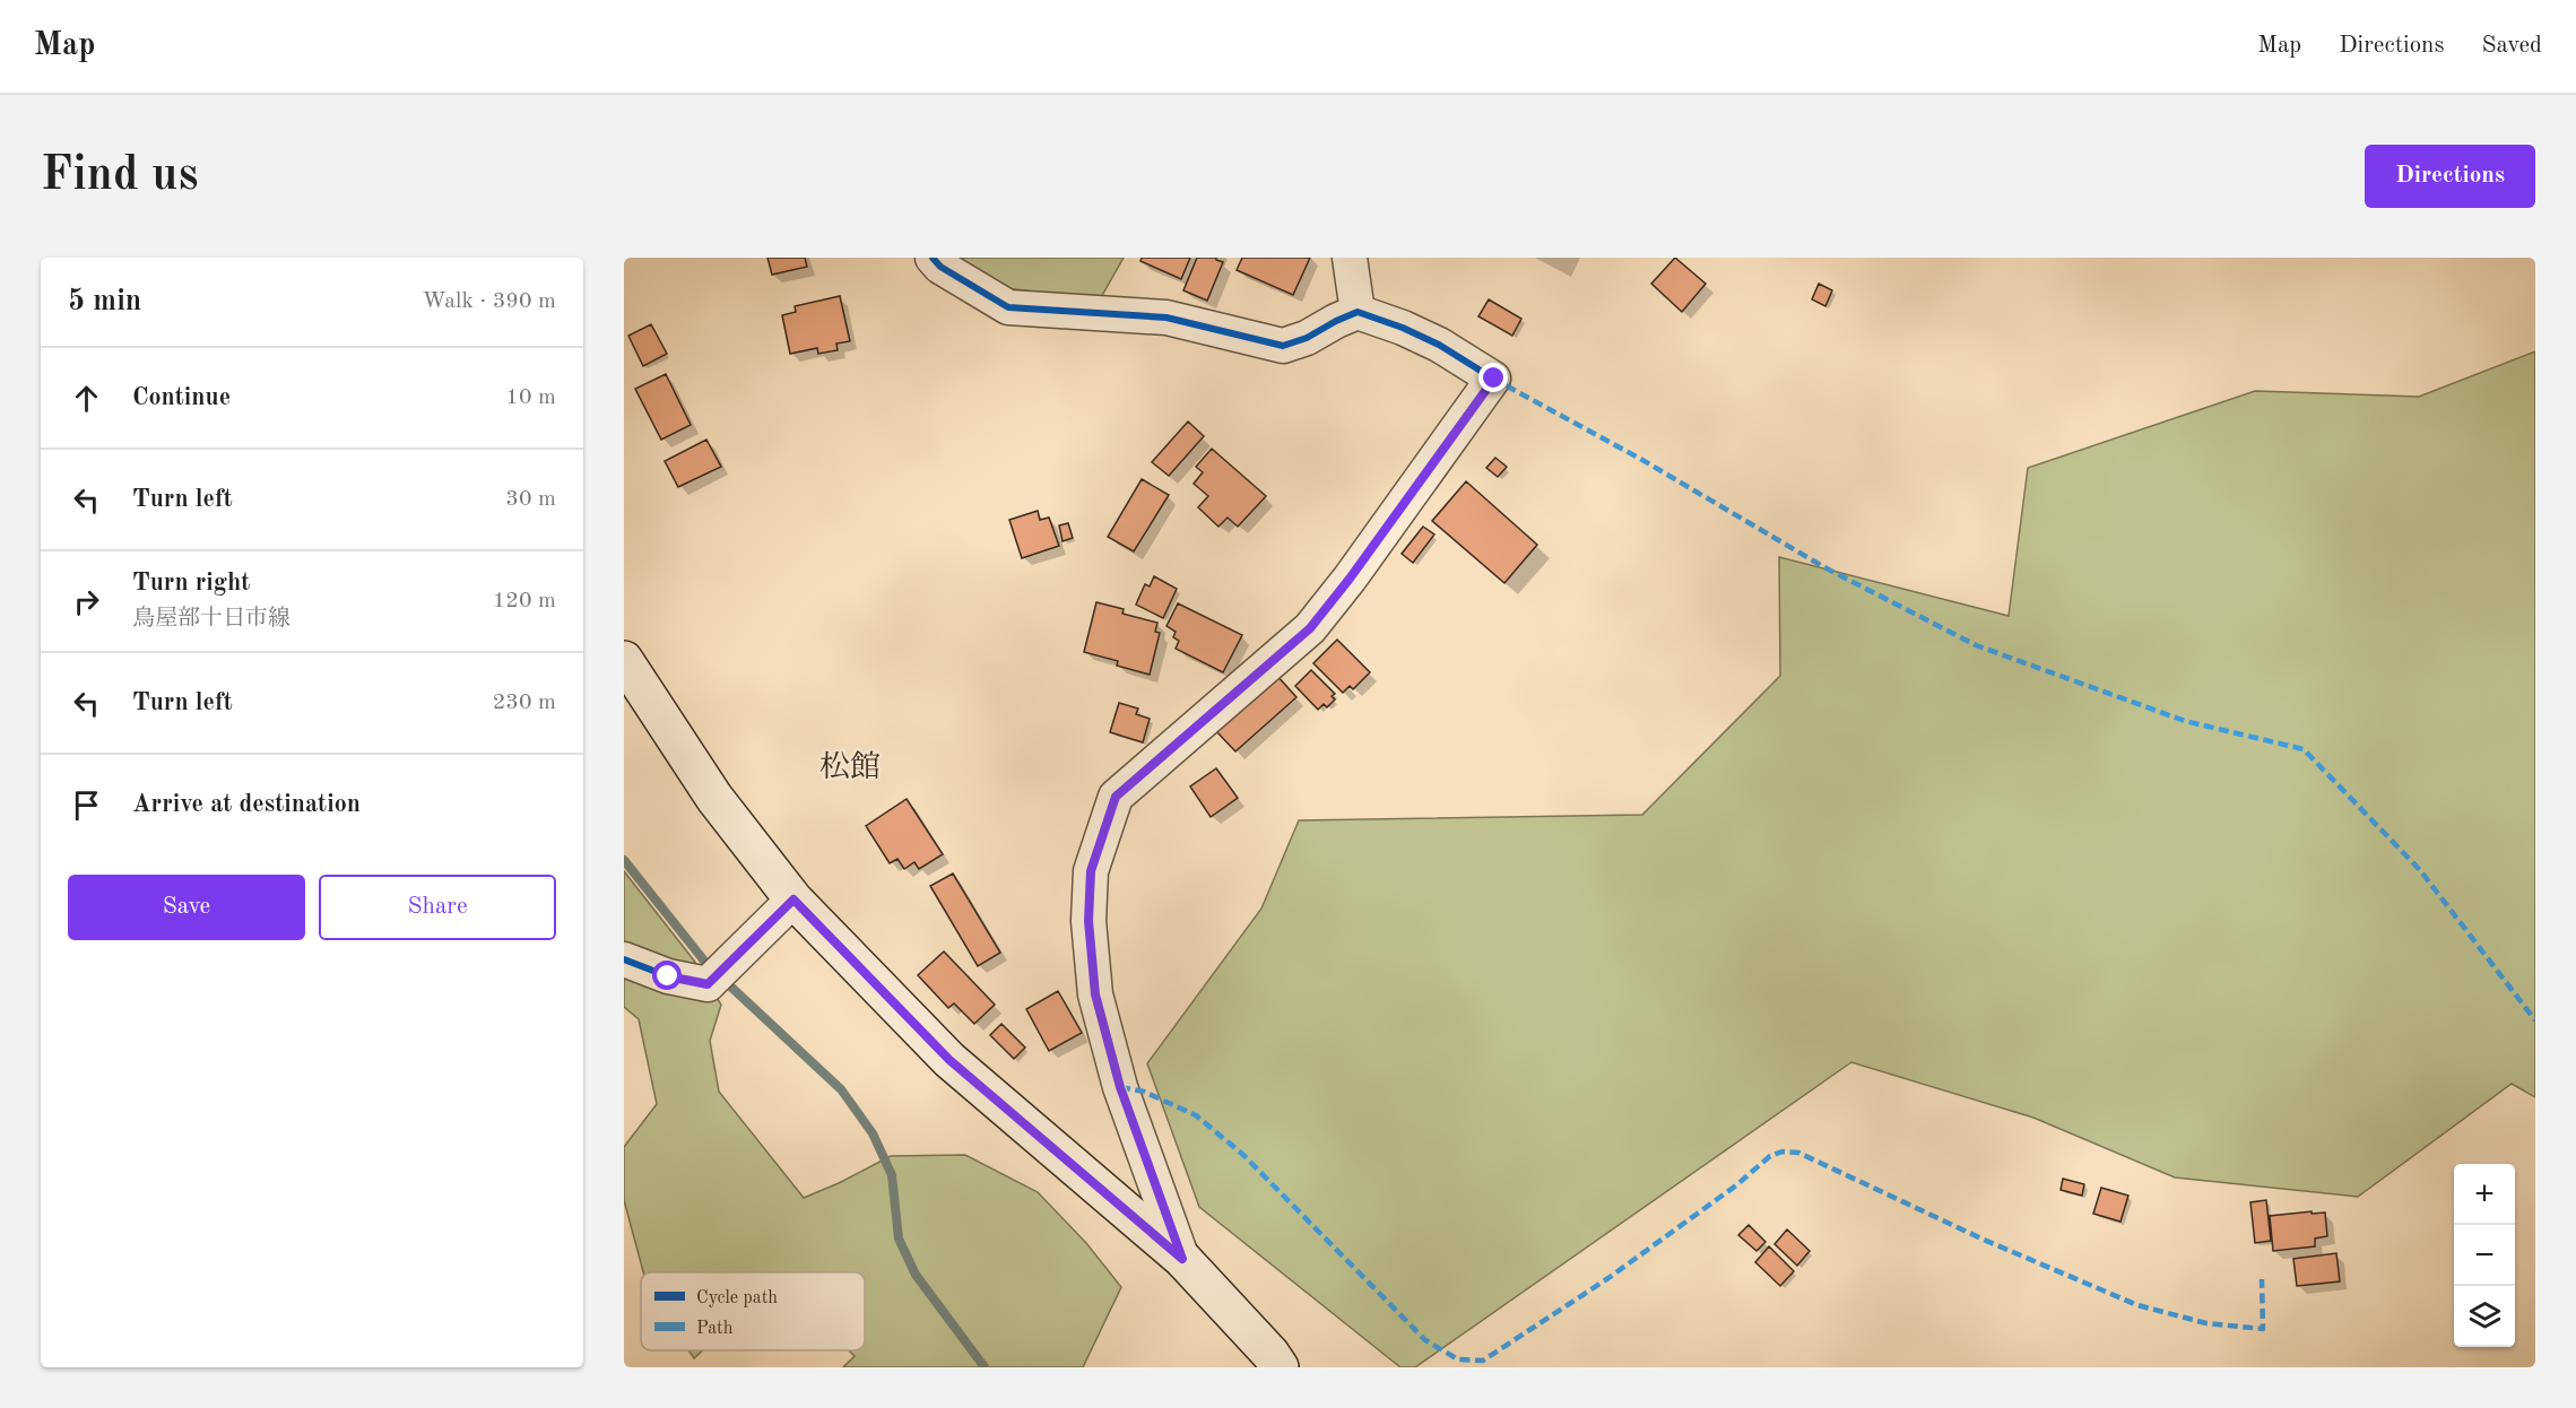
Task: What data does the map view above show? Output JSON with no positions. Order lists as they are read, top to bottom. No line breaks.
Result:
{"districts":["松館"],"legend":["Cycle path","Path"],"page":{"header":"Map","nav":["Map","Directions","Saved"],"buttons":["Directions",["Save","Share"]],"title":"Find us","heading":["5 min","Walk · 390 m"],"list":[["Continue","10 m"],["Turn left","30 m"],["Turn right","鳥屋部十日市線","120 m"],["Turn left","230 m"],"Arrive at destination"],"map_buttons":["+","−"]}}
